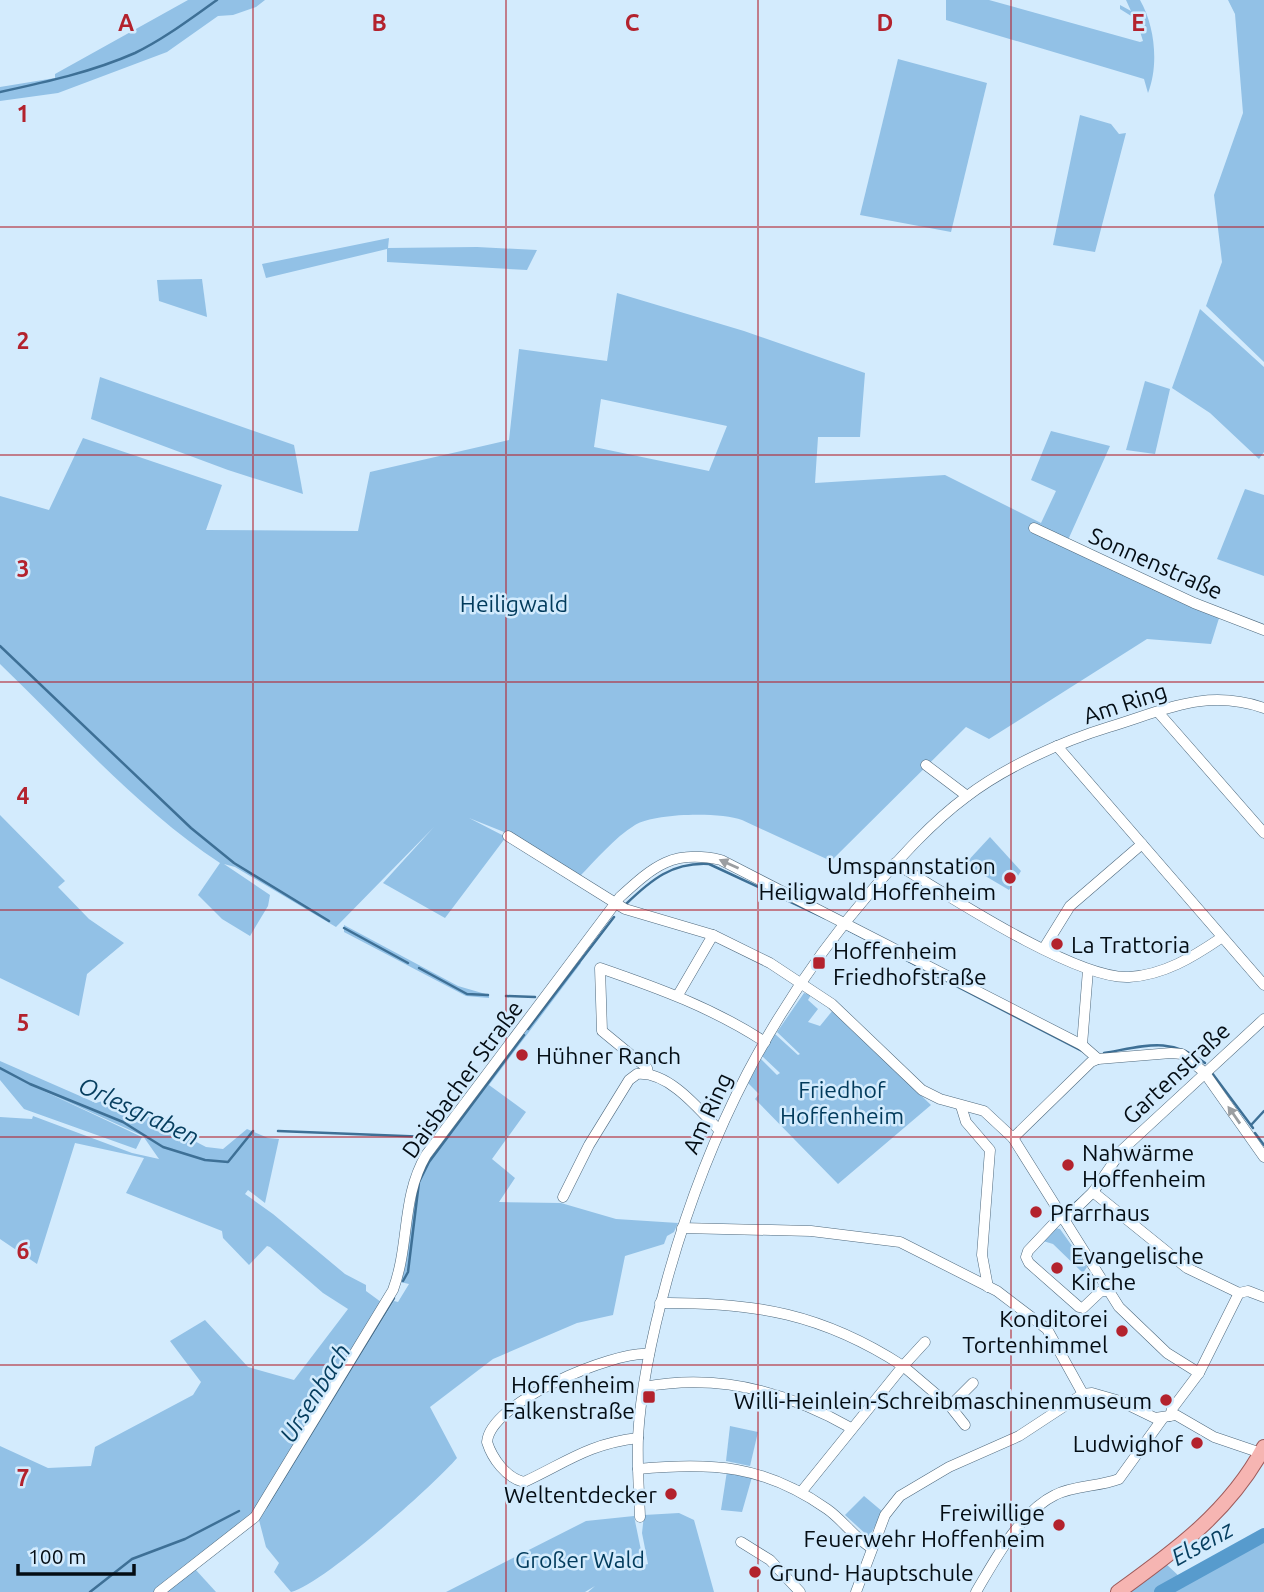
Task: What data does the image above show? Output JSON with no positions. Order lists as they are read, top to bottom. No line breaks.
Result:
{"streets":{"street":["Sonnenstraße","Am Ring","Gartenstraße","Daisbacher Straße"]},"crossings":[["Am Ring","Daisbacher Straße"]],"water":["Orlesgraben","Ursenbach","Elsenz"],"parks":["Heiligwald","Friedhof Hoffenheim","Großer Wald"],"places":{"other":["Umspannstation Heiligwald Hoffenheim","La Trattoria","Hühner Ranch","Nahwärme Hoffenheim","Pfarrhaus","Evangelische Kirche","Konditorei Tortenhimmel","Willi-Heinlein-Schreibmaschinenmuseum","Ludwighof","Weltentdecker","Freiwillige Feuerwehr Hoffenheim","Grund- Hauptschule"],"transit":["Hoffenheim Friedhofstraße","Hoffenheim Falkenstraße"]},"scale_bar":"100 m","grid":{"columns":["A","B","C","D","E"],"rows":["1","2","3","4","5","6","7"]}}
